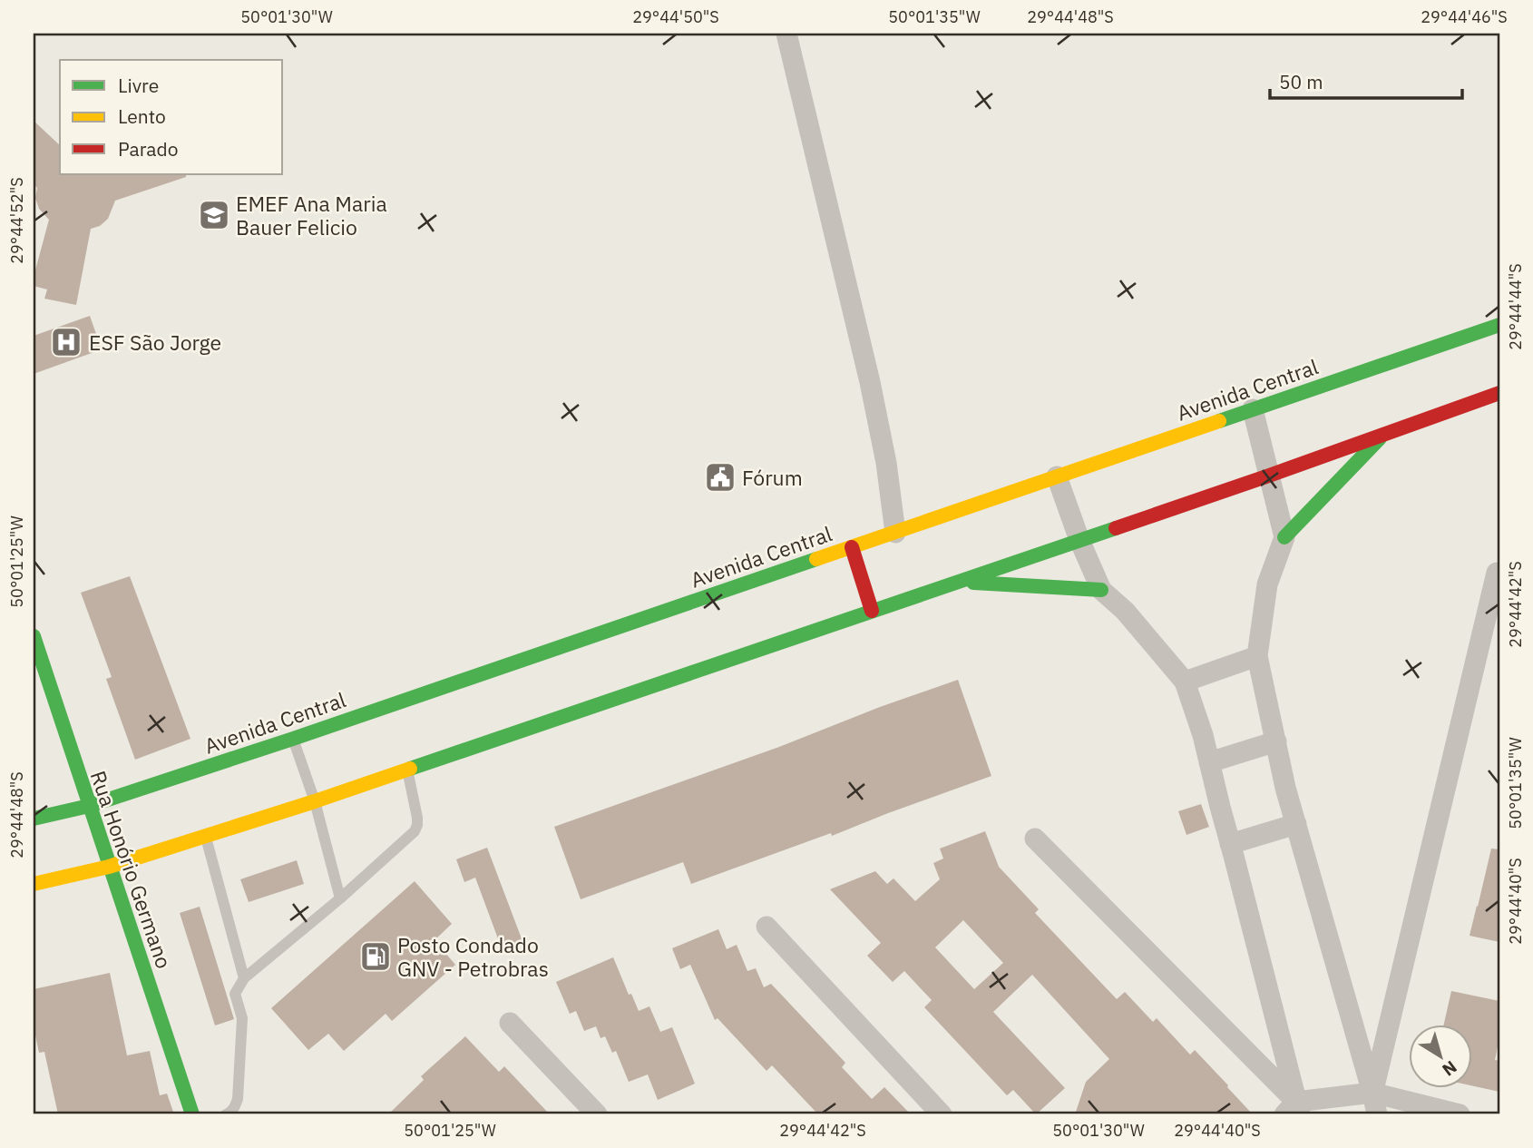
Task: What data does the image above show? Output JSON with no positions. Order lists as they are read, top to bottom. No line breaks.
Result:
{"streets":{"main road":["Avenida Central","Rua Honório Germano"]},"crossings":[["Avenida Central","Rua Honório Germano"]],"places":{"school or university":["EMEF Ana Maria Bauer Felicio"],"hospital":["ESF São Jorge"],"public building":["Fórum"],"fuel station":["Posto Condado GNV - Petrobras"]},"legend":["Livre","Lento","Parado"],"scale_bar":"50 m","north":"bottom right","coordinates":["50°01'30\"W","29°44'50\"S","50°01'35\"W","29°44'48\"S","29°44'46\"S","29°44'52\"S","29°44'44\"S","50°01'25\"W","29°44'42\"S","29°44'40\"S"]}
